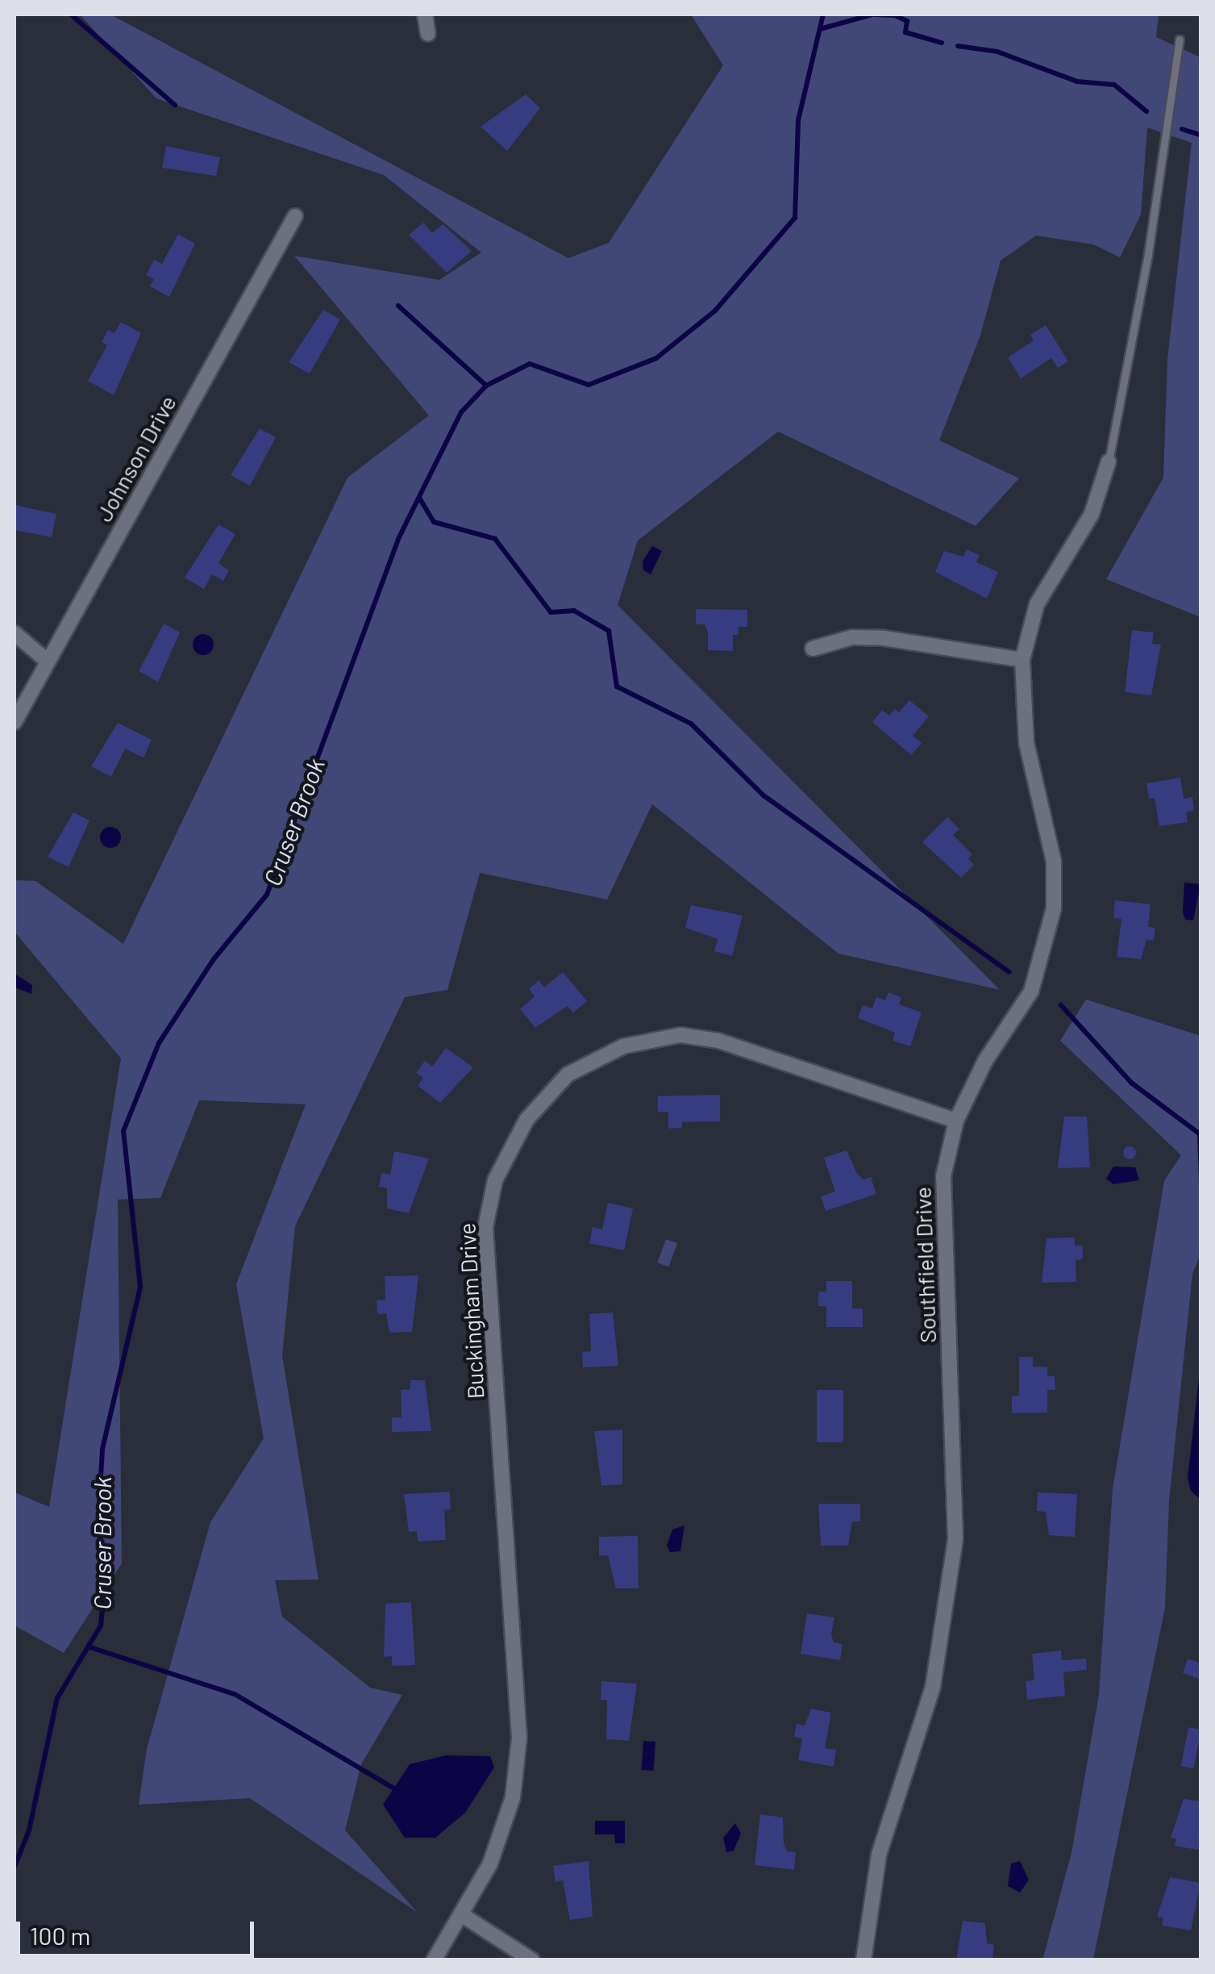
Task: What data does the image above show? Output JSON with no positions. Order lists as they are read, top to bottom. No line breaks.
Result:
{"streets":{"street":["Johnson Drive","Southfield Drive","Buckingham Drive"]},"crossings":[["Southfield Drive","Buckingham Drive"]],"water":["Cruser Brook"],"scale_bar":"100 m"}
